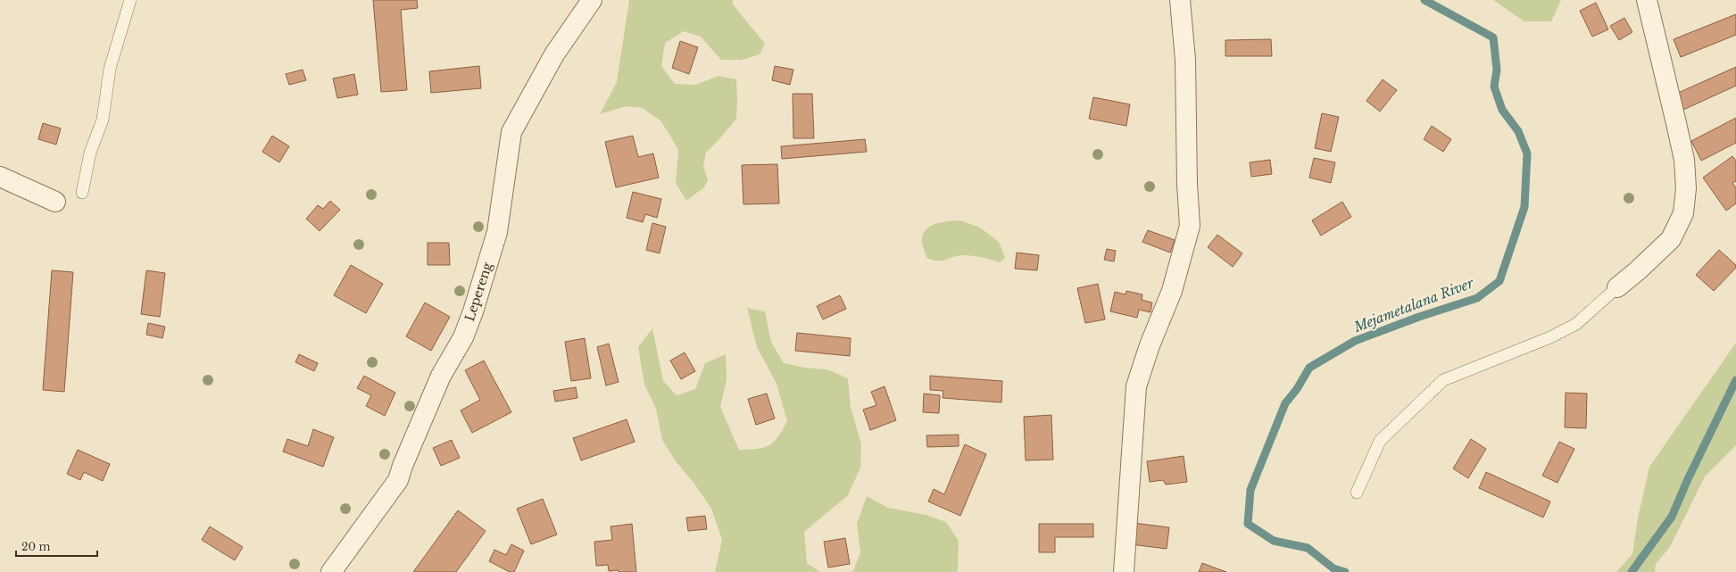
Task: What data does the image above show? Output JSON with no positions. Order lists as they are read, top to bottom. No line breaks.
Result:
{"streets":{"street":["Lepereng"]},"water":["Mejametalana River"],"scale_bar":"20 m"}
